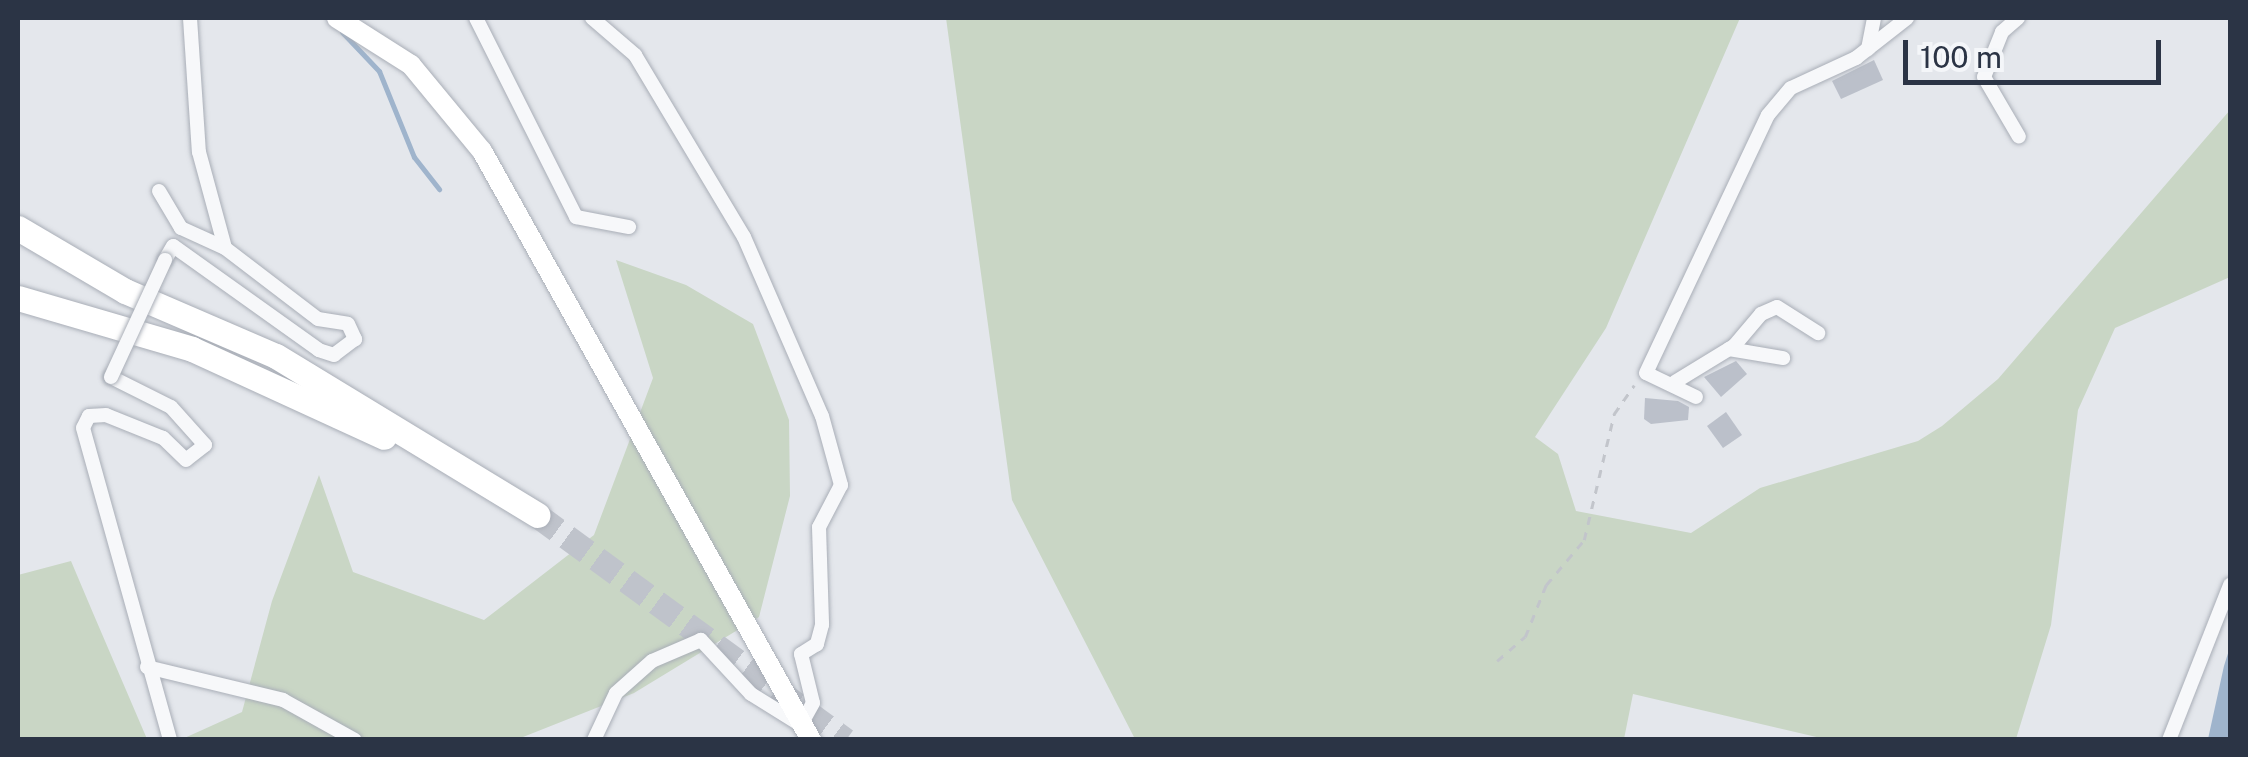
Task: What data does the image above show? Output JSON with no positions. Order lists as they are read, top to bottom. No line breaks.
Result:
{"scale_bar":"100 m"}
